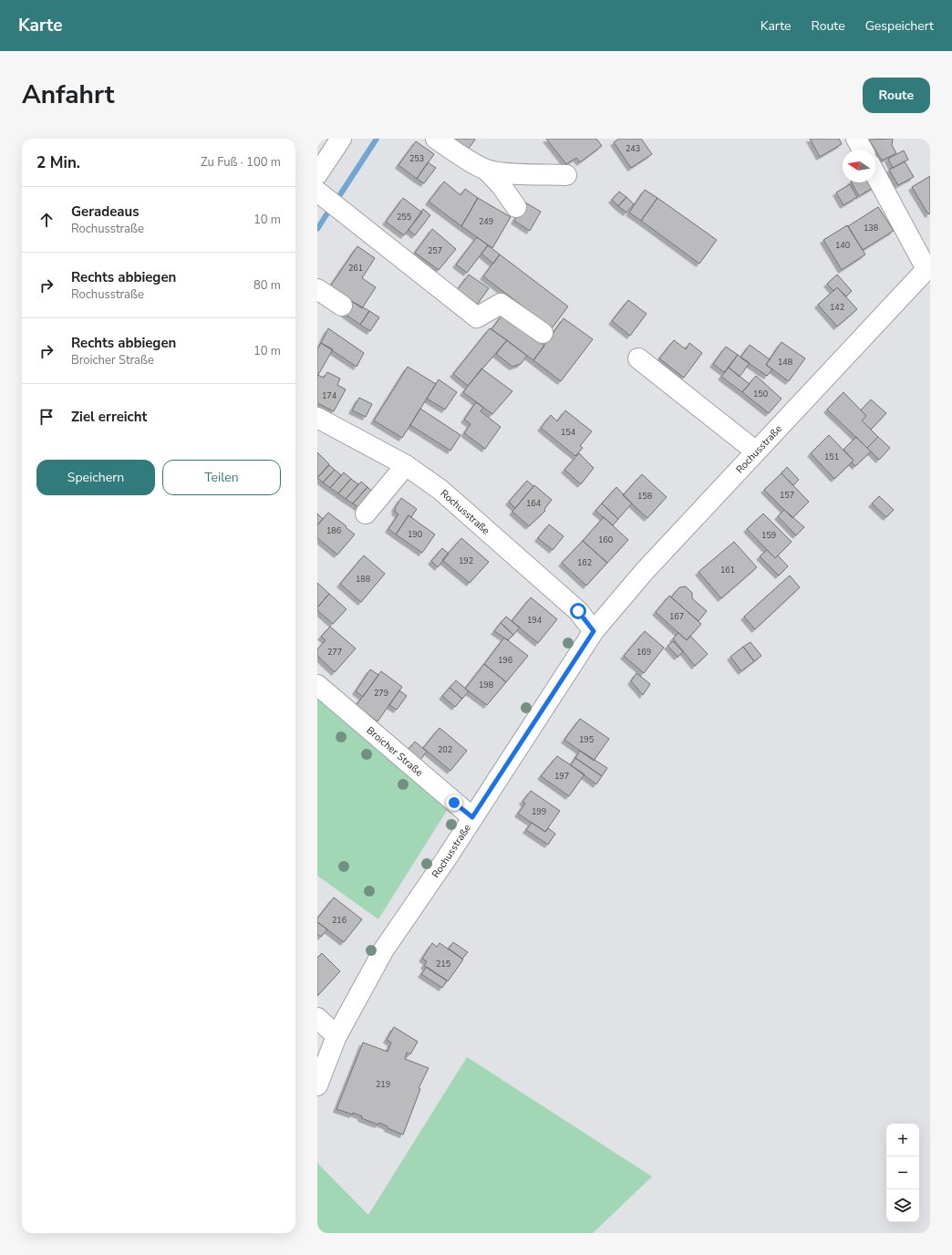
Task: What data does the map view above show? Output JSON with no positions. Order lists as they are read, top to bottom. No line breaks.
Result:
{"streets":{"street":["Rochusstraße","Broicher Straße"]},"crossings":[["Rochusstraße","Broicher Straße"]],"house_numbers":["243","253","255","249","138","140","257","261","142","148","150","174","154","151","157","158","164","186","190","159","160","192","162","161","188","167","194","277","169","196","198","279","195","202","197","199","216","215","219"],"north":"left","page":{"header":"Karte","nav":["Karte","Route","Gespeichert"],"title":"Anfahrt","buttons":["Route",["Speichern","Teilen"]],"heading":["2 Min.","Zu Fuß · 100 m"],"list":[["Geradeaus","Rochusstraße","10 m"],["Rechts abbiegen","Rochusstraße","80 m"],["Rechts abbiegen","Broicher Straße","10 m"],"Ziel erreicht"],"map_buttons":["+","−"]}}
